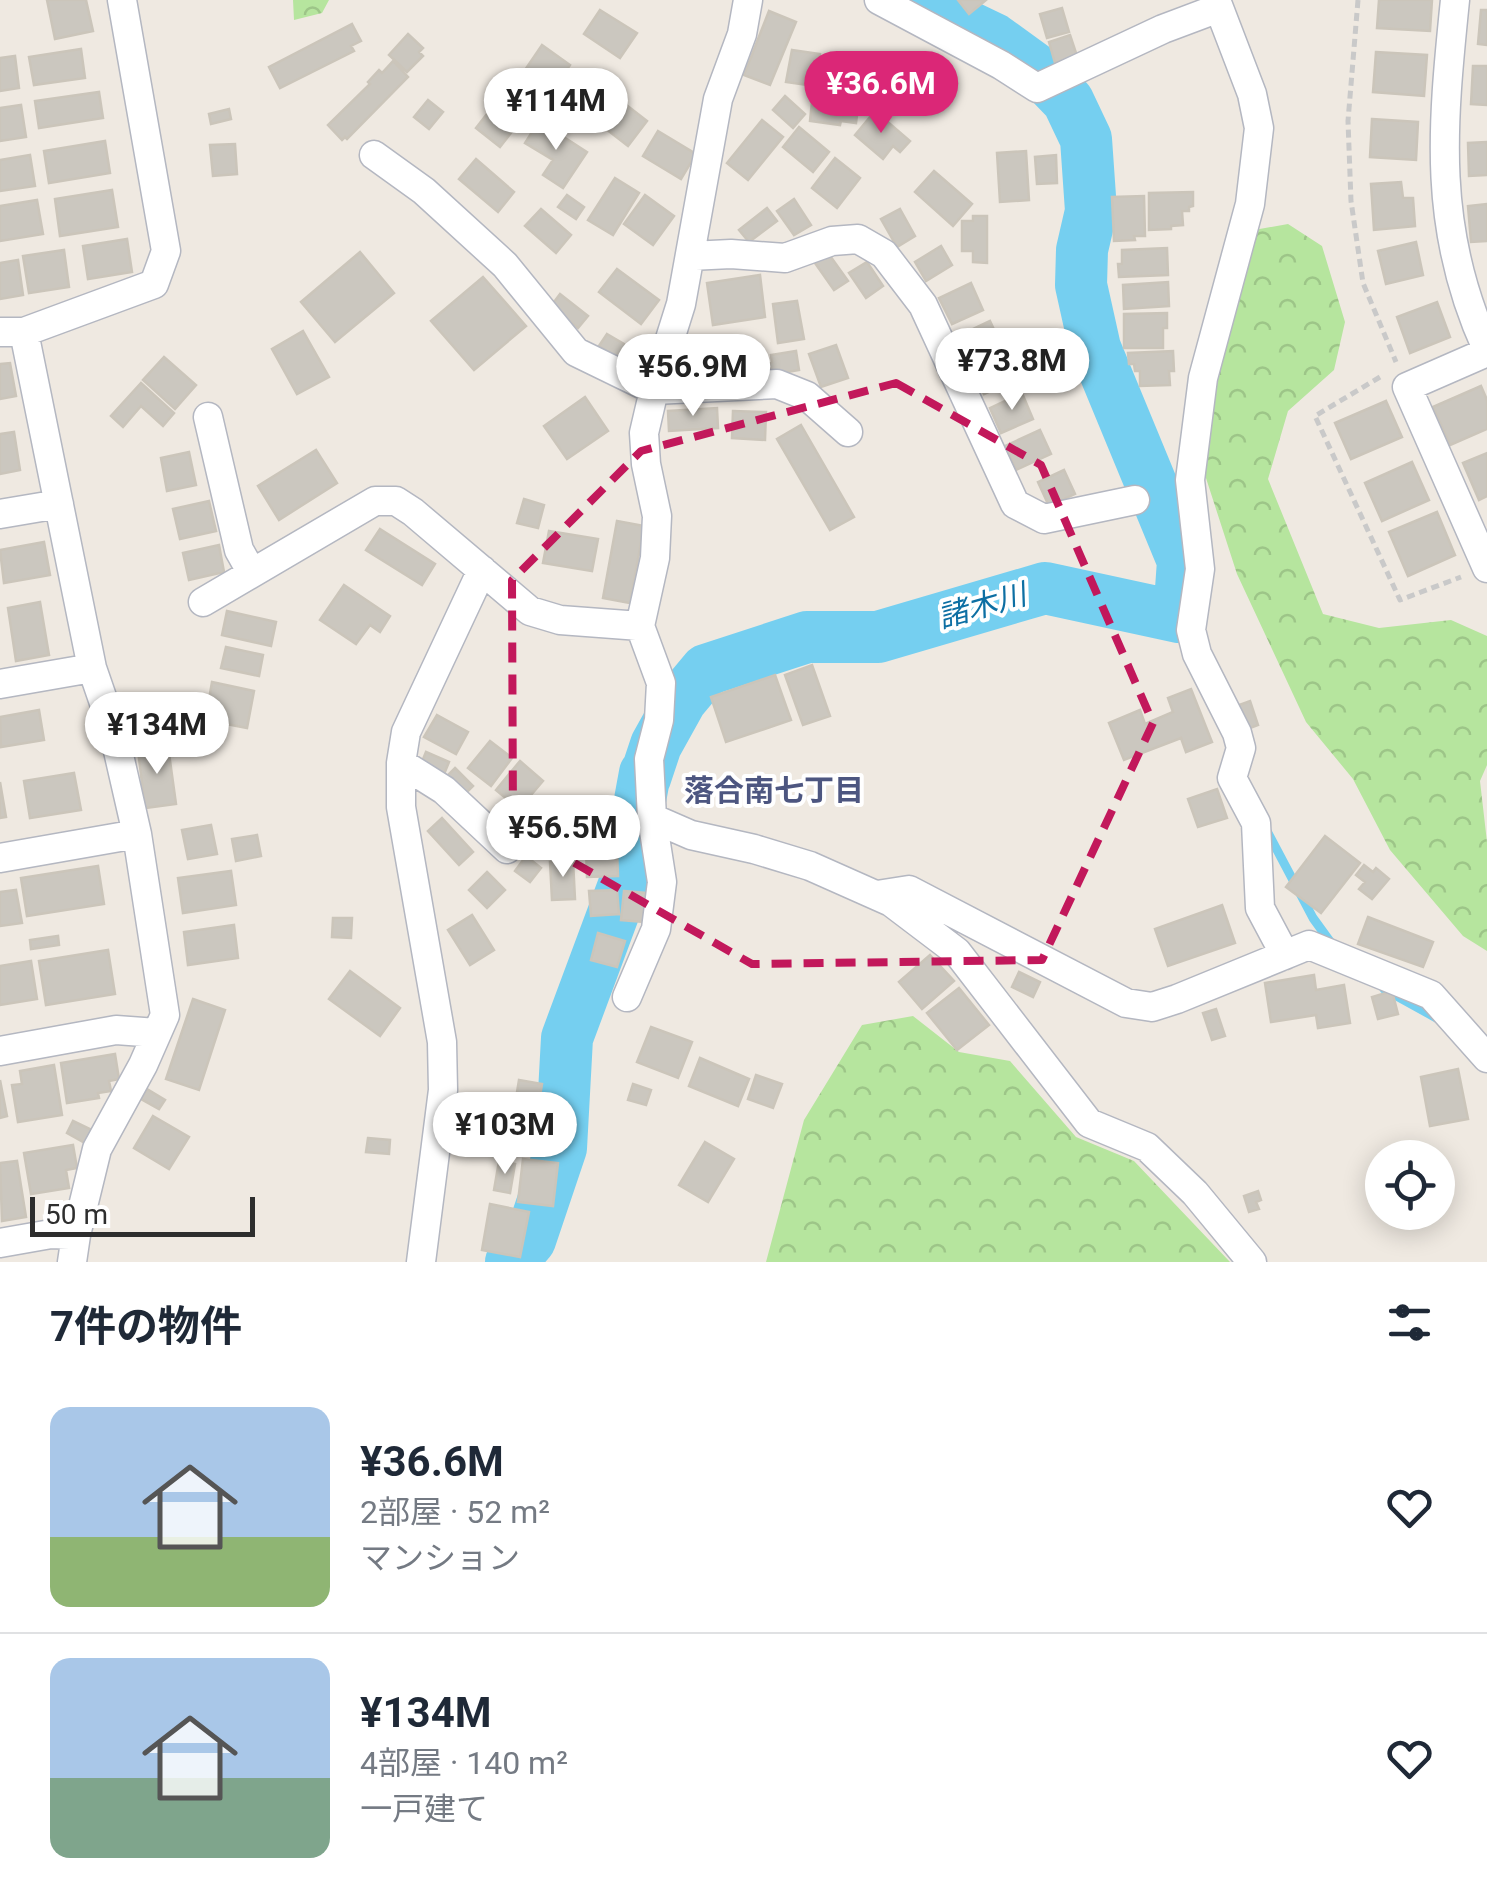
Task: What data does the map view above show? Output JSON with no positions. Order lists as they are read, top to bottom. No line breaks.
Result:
{"districts":["落合南七丁目"],"water":["諸木川"],"scale_bar":"50 m","page":{"price":["¥36.6M","¥114M","¥73.8M","¥56.9M","¥134M","¥56.5M","¥103M"],"scale":"50 m","heading":"7件の物件","list":[{"name":"¥36.6M","note":"2部屋 · 52 m² · マンション"},{"name":"¥134M","note":"4部屋 · 140 m² · 一戸建て"}]}}
